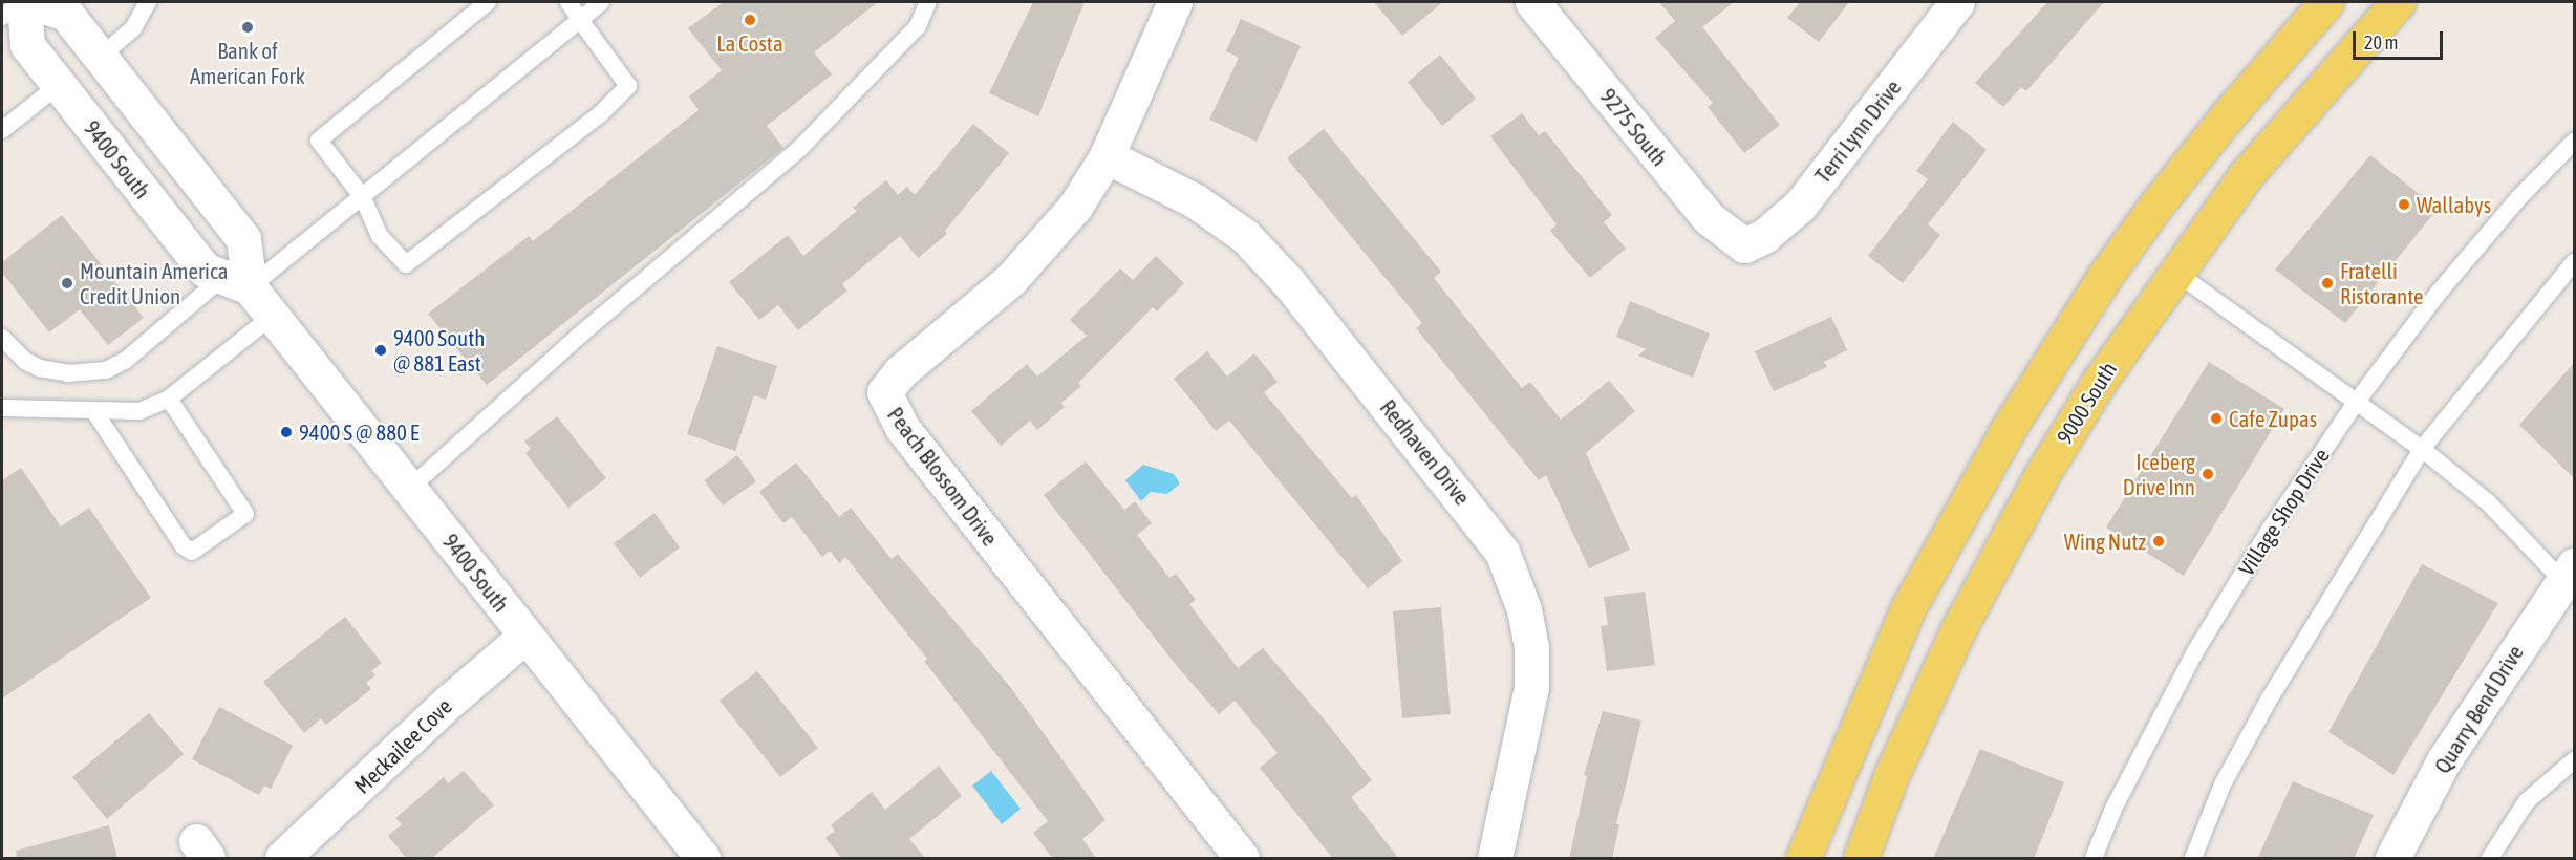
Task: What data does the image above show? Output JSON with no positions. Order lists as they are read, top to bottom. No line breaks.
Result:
{"streets":{"main road":["9000 South"],"street":["9275 South","Terri Lynn Drive","9400 South","Redhaven Drive","Peach Blossom Drive","Quarry Bend Drive","Meckailee Cove"],"lane":["Village Shop Drive"]},"crossings":[["9275 South","Terri Lynn Drive"],["9400 South","Meckailee Cove"],["Redhaven Drive","Peach Blossom Drive"]],"places":["La Costa","Bank of American Fork","Wallabys","Mountain America Credit Union","Fratelli Ristorante","9400 South @ 881 East","Cafe Zupas","9400 S @ 880 E","Iceberg Drive Inn","Wing Nutz"],"scale_bar":"20 m"}
